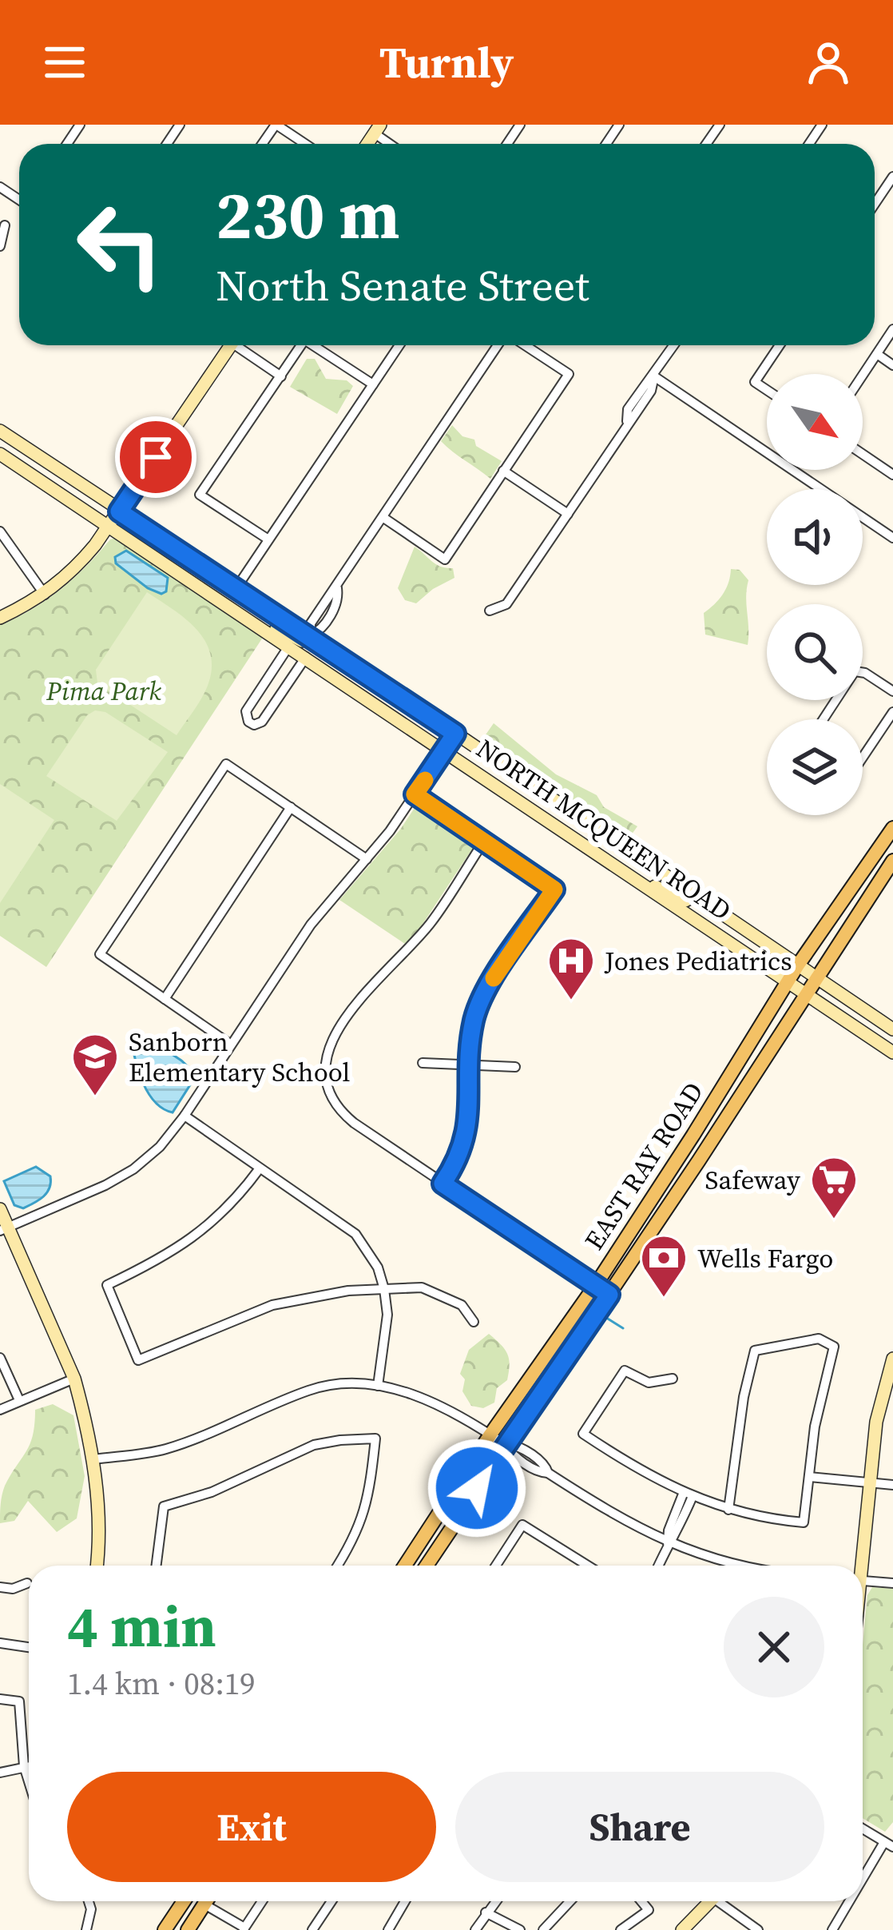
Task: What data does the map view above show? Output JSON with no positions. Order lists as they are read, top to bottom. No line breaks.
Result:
{"streets":{"main road":["NORTH MCQUEEN ROAD","EAST RAY ROAD"]},"crossings":[["NORTH MCQUEEN ROAD","EAST RAY ROAD"]],"parks":["Pima Park"],"places":{"hospital":["Jones Pediatrics"],"school or university":["Sanborn Elementary School"],"supermarket":["Safeway"],"bank":["Wells Fargo"]},"north":"bottom right","page":{"header":"Turnly","turn":["230 m","North Senate Street"],"heading":["4 min","1.4 km · 08:19"],"buttons":["Exit","Share"]}}
